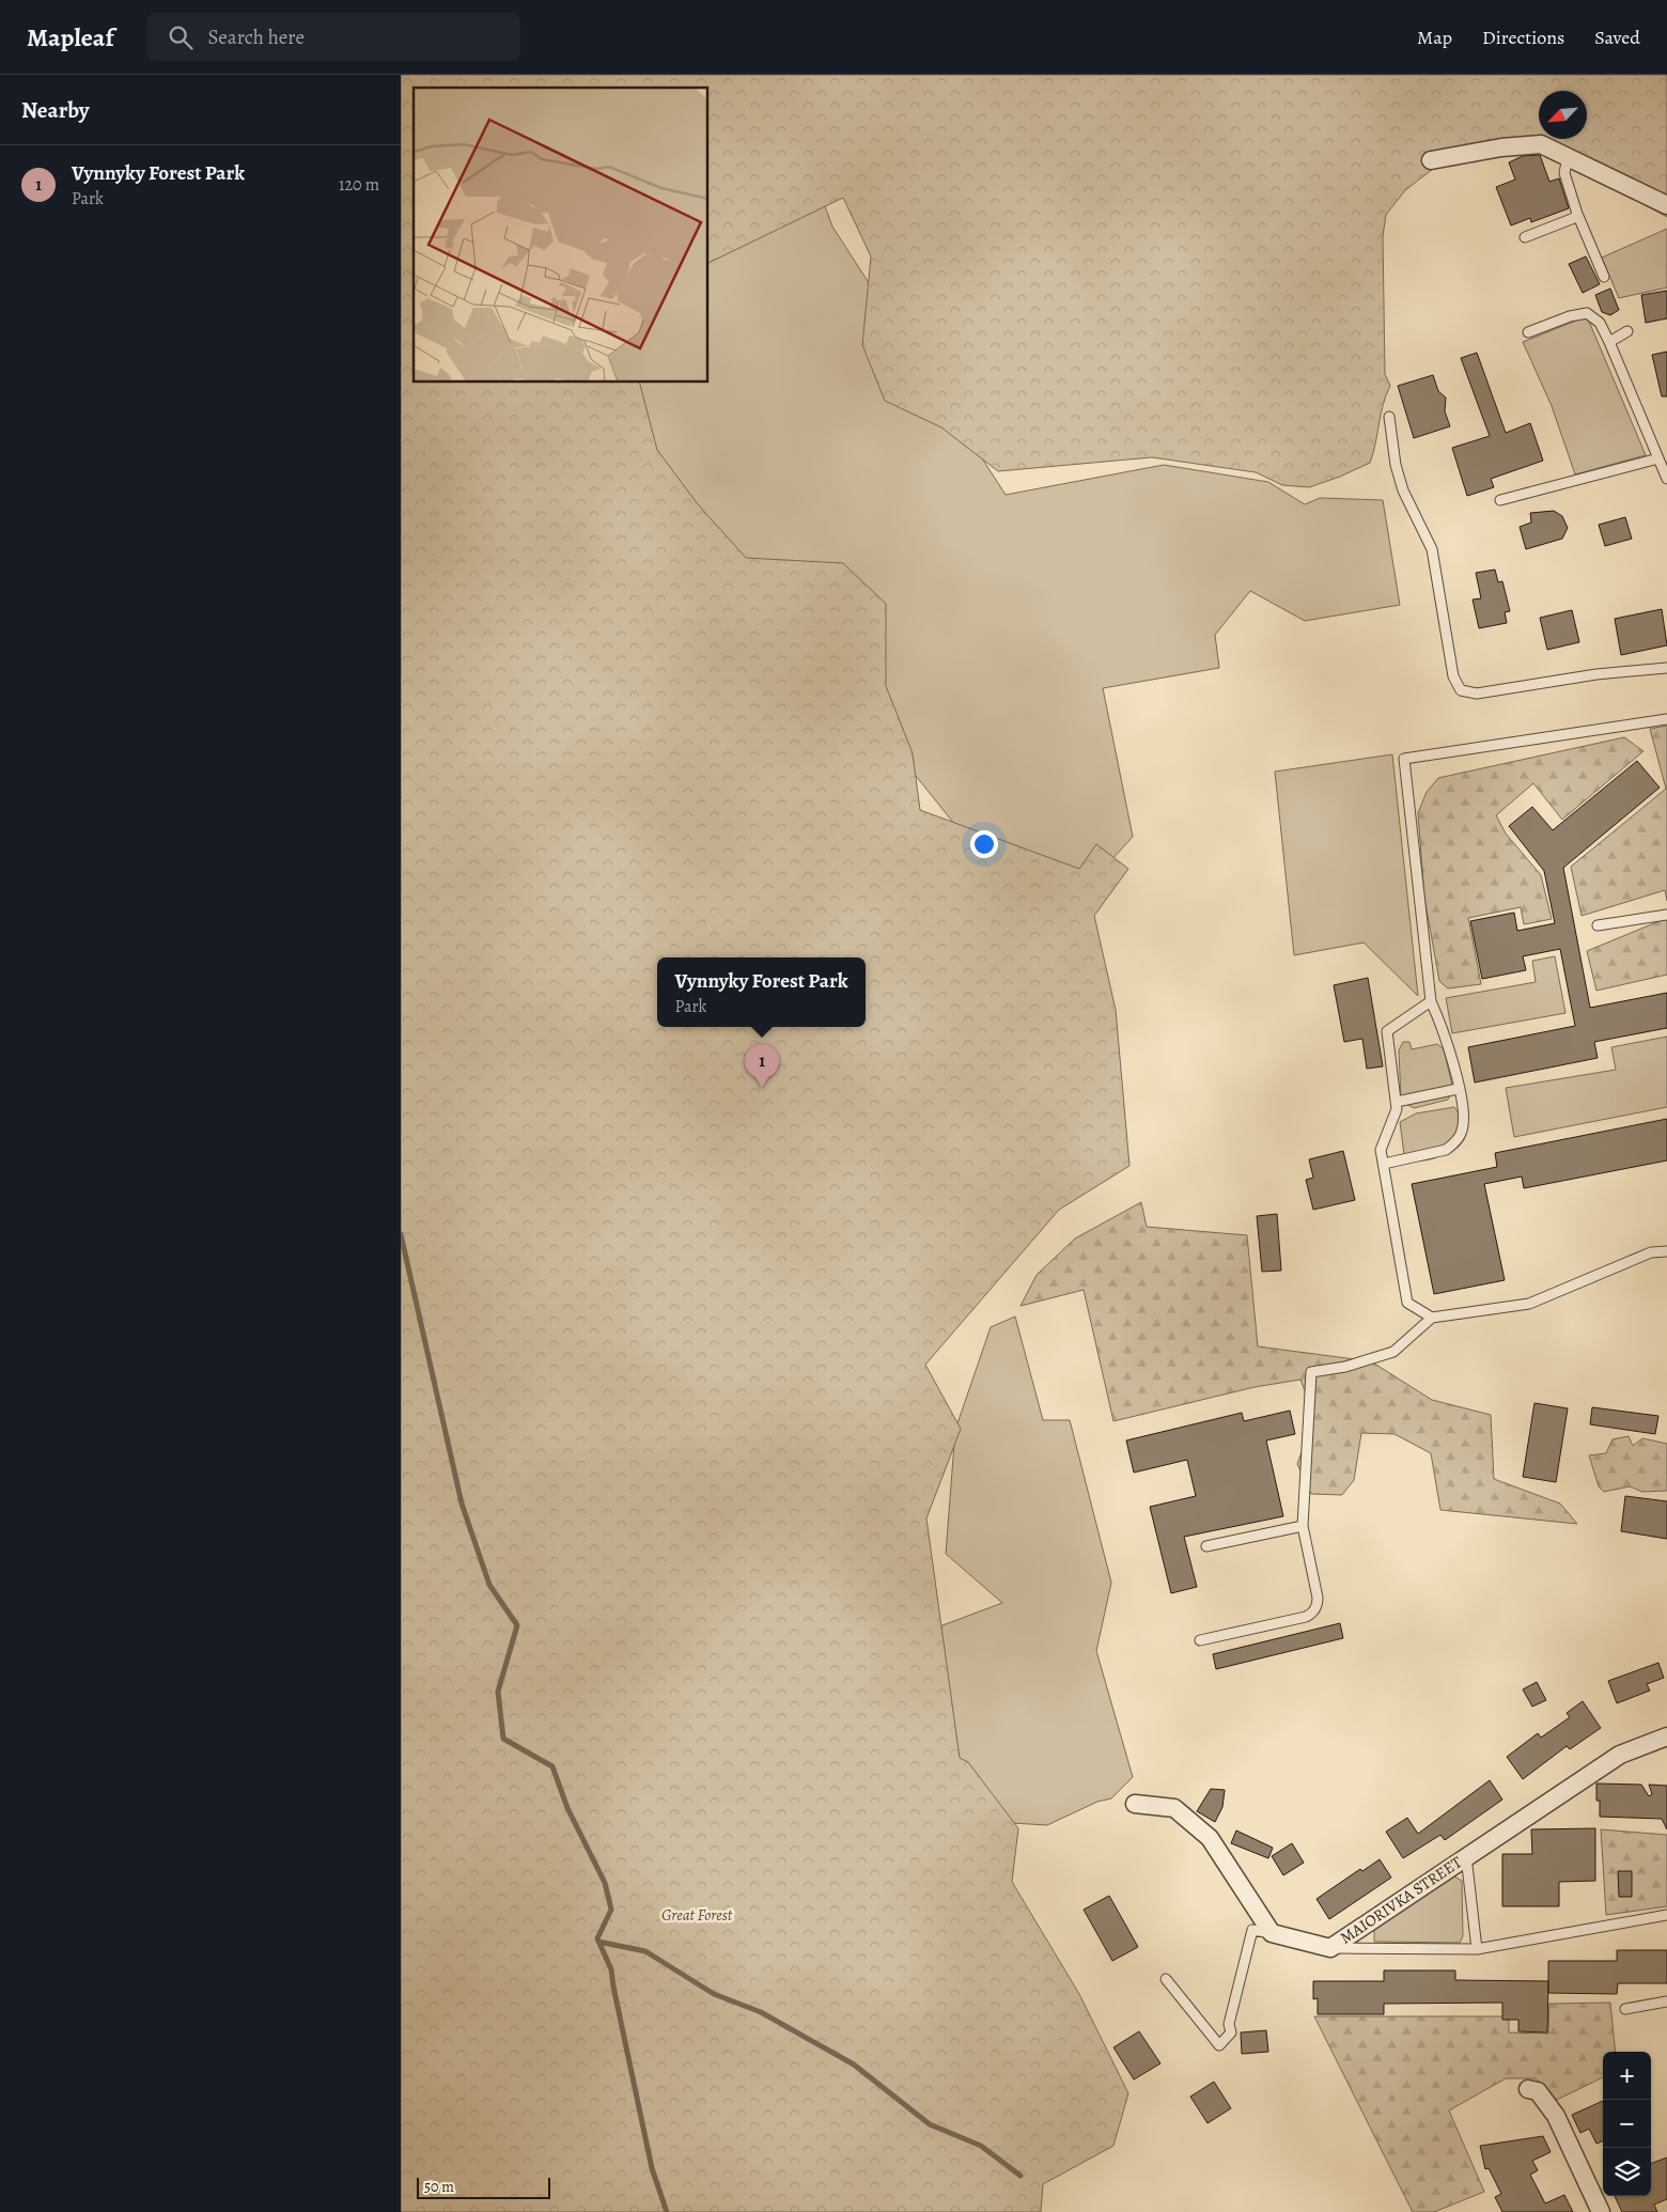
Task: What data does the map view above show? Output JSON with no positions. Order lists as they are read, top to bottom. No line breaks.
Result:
{"streets":{"street":["MAIORIVKA STREET"]},"parks":["Great Forest"],"scale_bar":"50 m","north":"bottom left","page":{"header":"Mapleaf","search":"Search here","nav":["Map","Directions","Saved"],"heading":"Nearby","list":[{"mark":"1","name":"Vynnyky Forest Park","note":"Park","value":"120 m"}],"popup":["Vynnyky Forest Park","Park"],"pins":"1","map_buttons":["+","−"],"scale":"50 m"}}
